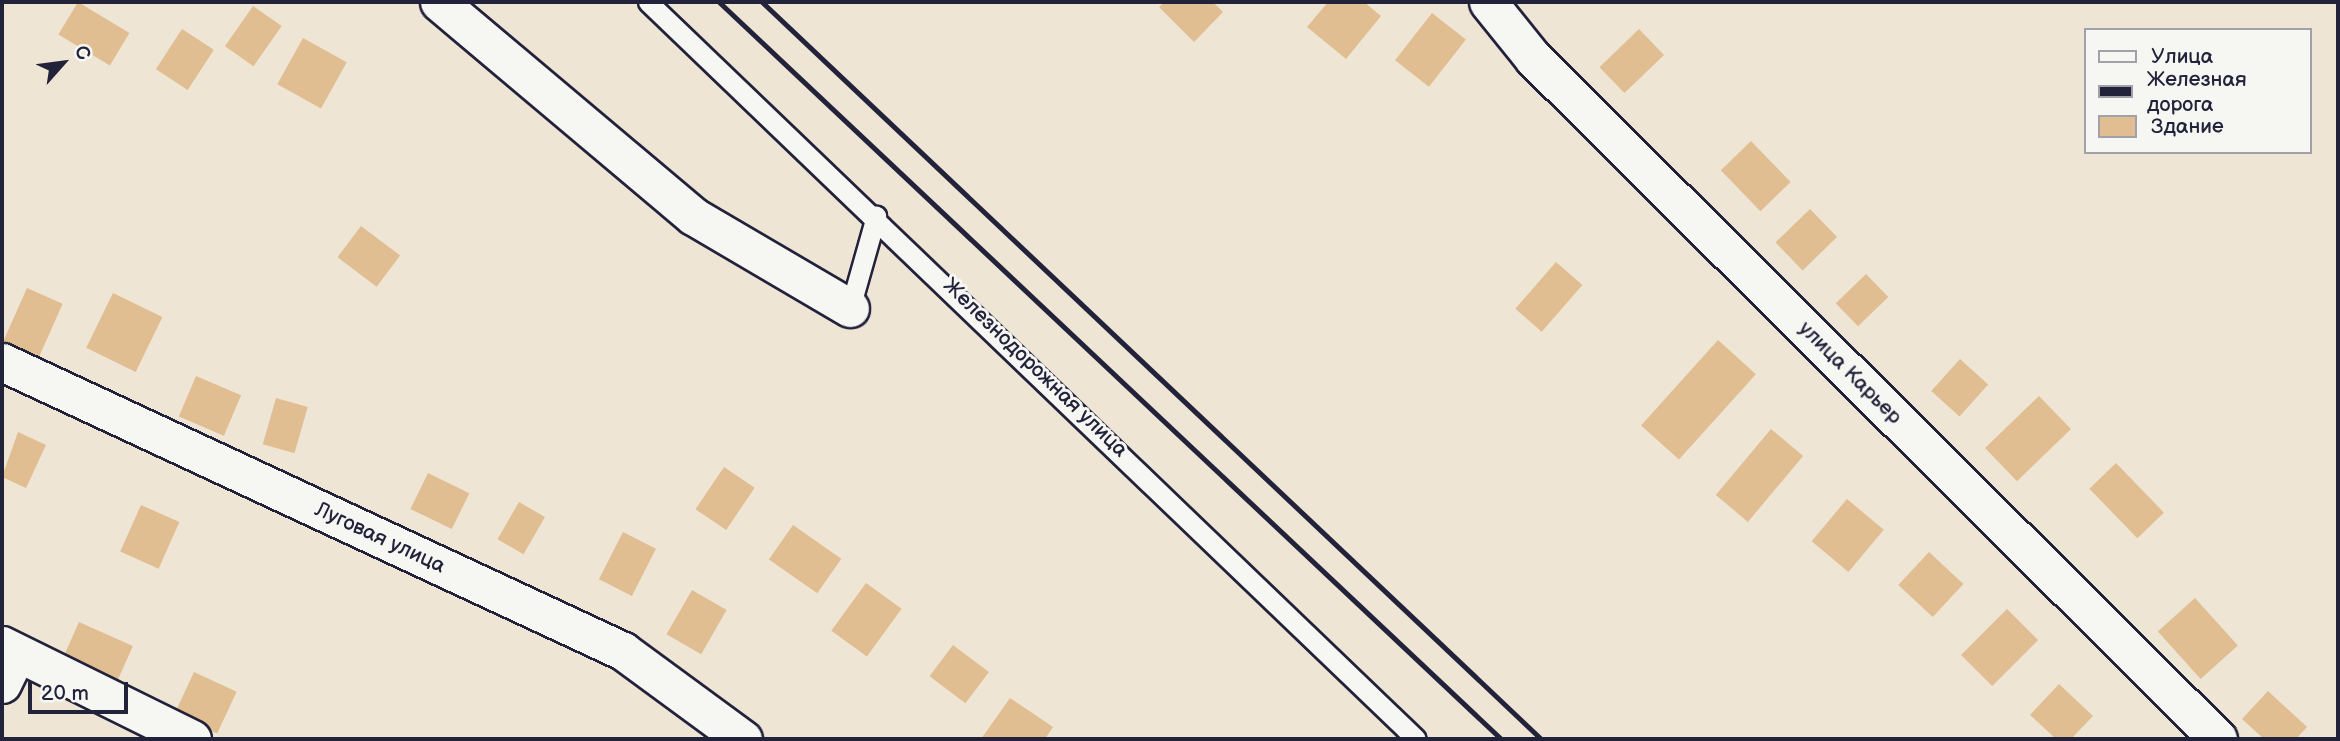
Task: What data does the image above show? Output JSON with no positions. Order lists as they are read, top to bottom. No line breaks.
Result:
{"streets":{"street":["улица Карьер","Луговая улица"],"lane":["Железнодорожная улица"]},"legend":["Улица","Железная дорога","Здание"],"scale_bar":"20 m","north":"top right"}
